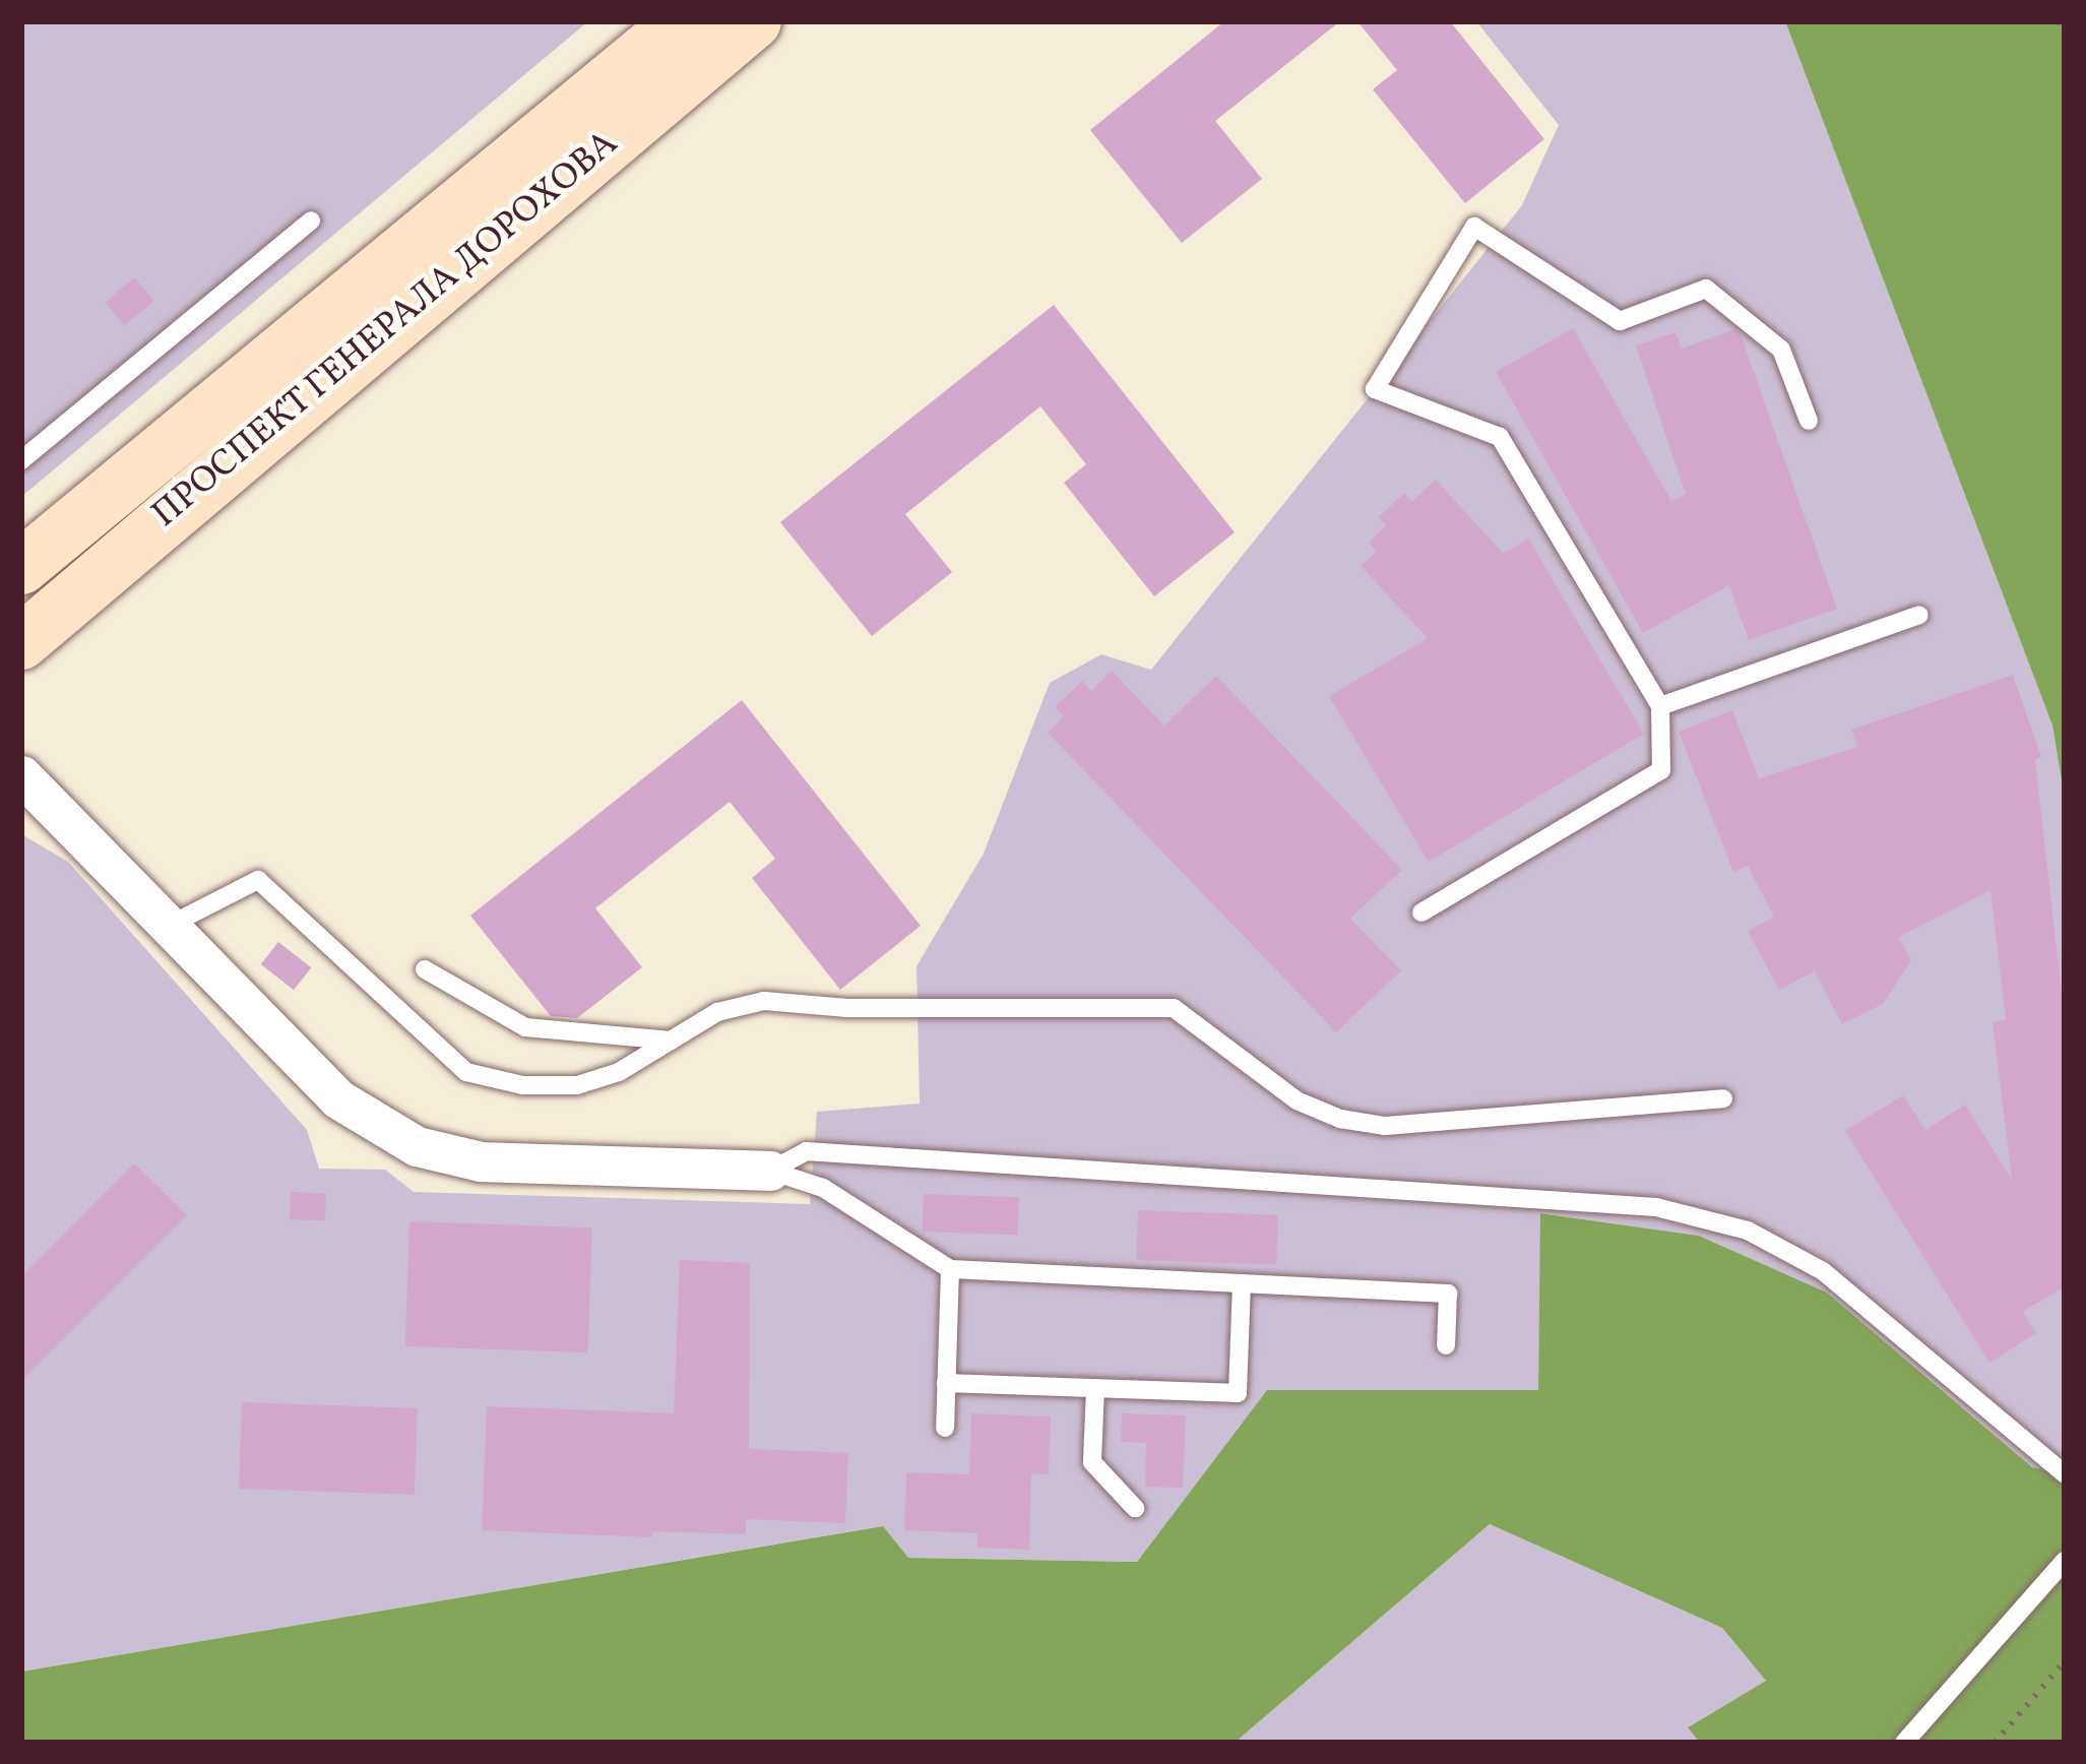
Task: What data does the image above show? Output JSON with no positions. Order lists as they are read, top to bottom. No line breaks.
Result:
{"streets":{"main road":["ПРОСПЕКТ ГЕНЕРАЛА ДОРОХОВА"]}}
